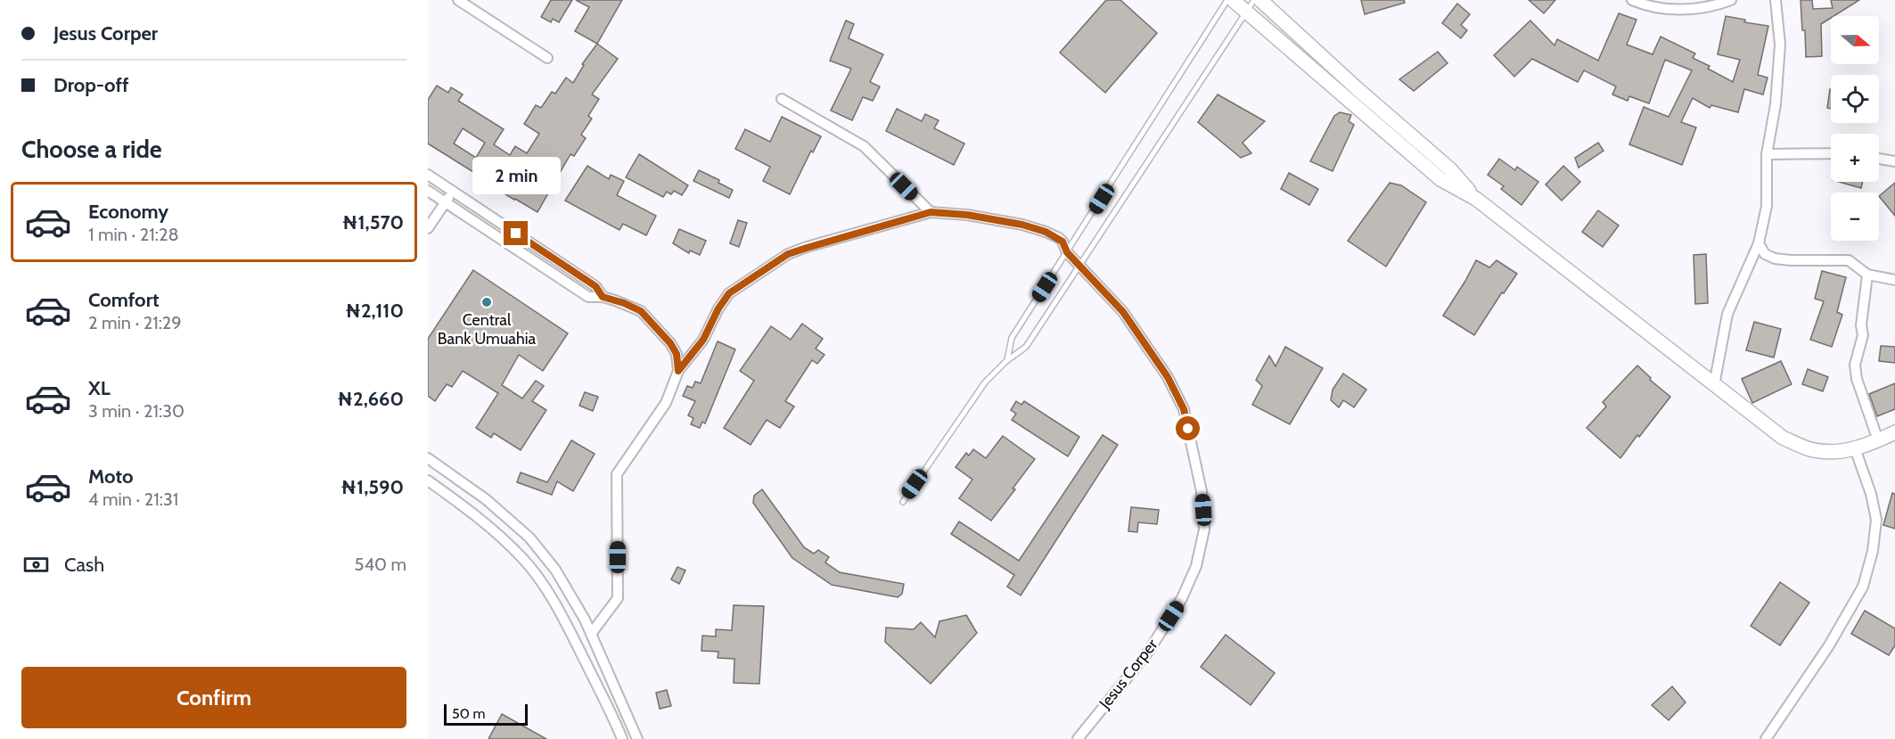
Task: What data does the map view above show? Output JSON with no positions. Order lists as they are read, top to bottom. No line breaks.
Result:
{"streets":{"street":["Jesus Corper"]},"places":["Central Bank Umuahia"],"scale_bar":"50 m","north":"right","page":{"banner":["Jesus Corper","Drop-off"],"map_buttons":["+","−"],"heading":"Choose a ride","bubble":"2 min","list":[{"name":"Economy","note":"1 min · 21:28","value":"₦1,570"},{"name":"Comfort","note":"2 min · 21:29","value":"₦2,110"},{"name":"XL","note":"3 min · 21:30","value":"₦2,660"},{"name":"Moto","note":"4 min · 21:31","value":"₦1,590"}],"pay":["Cash","540 m"],"buttons":"Confirm","scale":"50 m"}}
